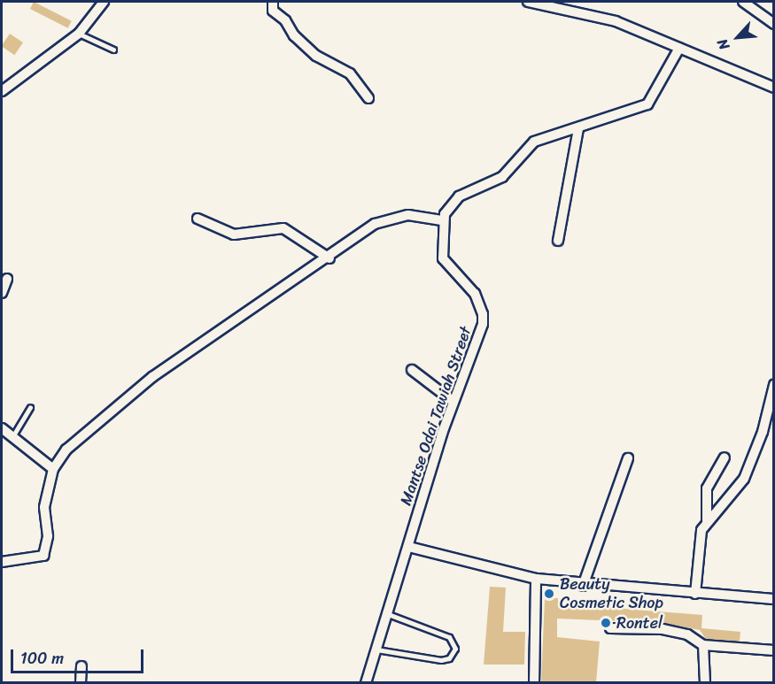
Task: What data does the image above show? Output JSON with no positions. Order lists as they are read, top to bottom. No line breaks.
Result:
{"streets":{"street":["Mantse Odai Tawiah Street"]},"places":["Beauty Cosmetic Shop","Rontel"],"scale_bar":"100 m","north":"bottom left"}
